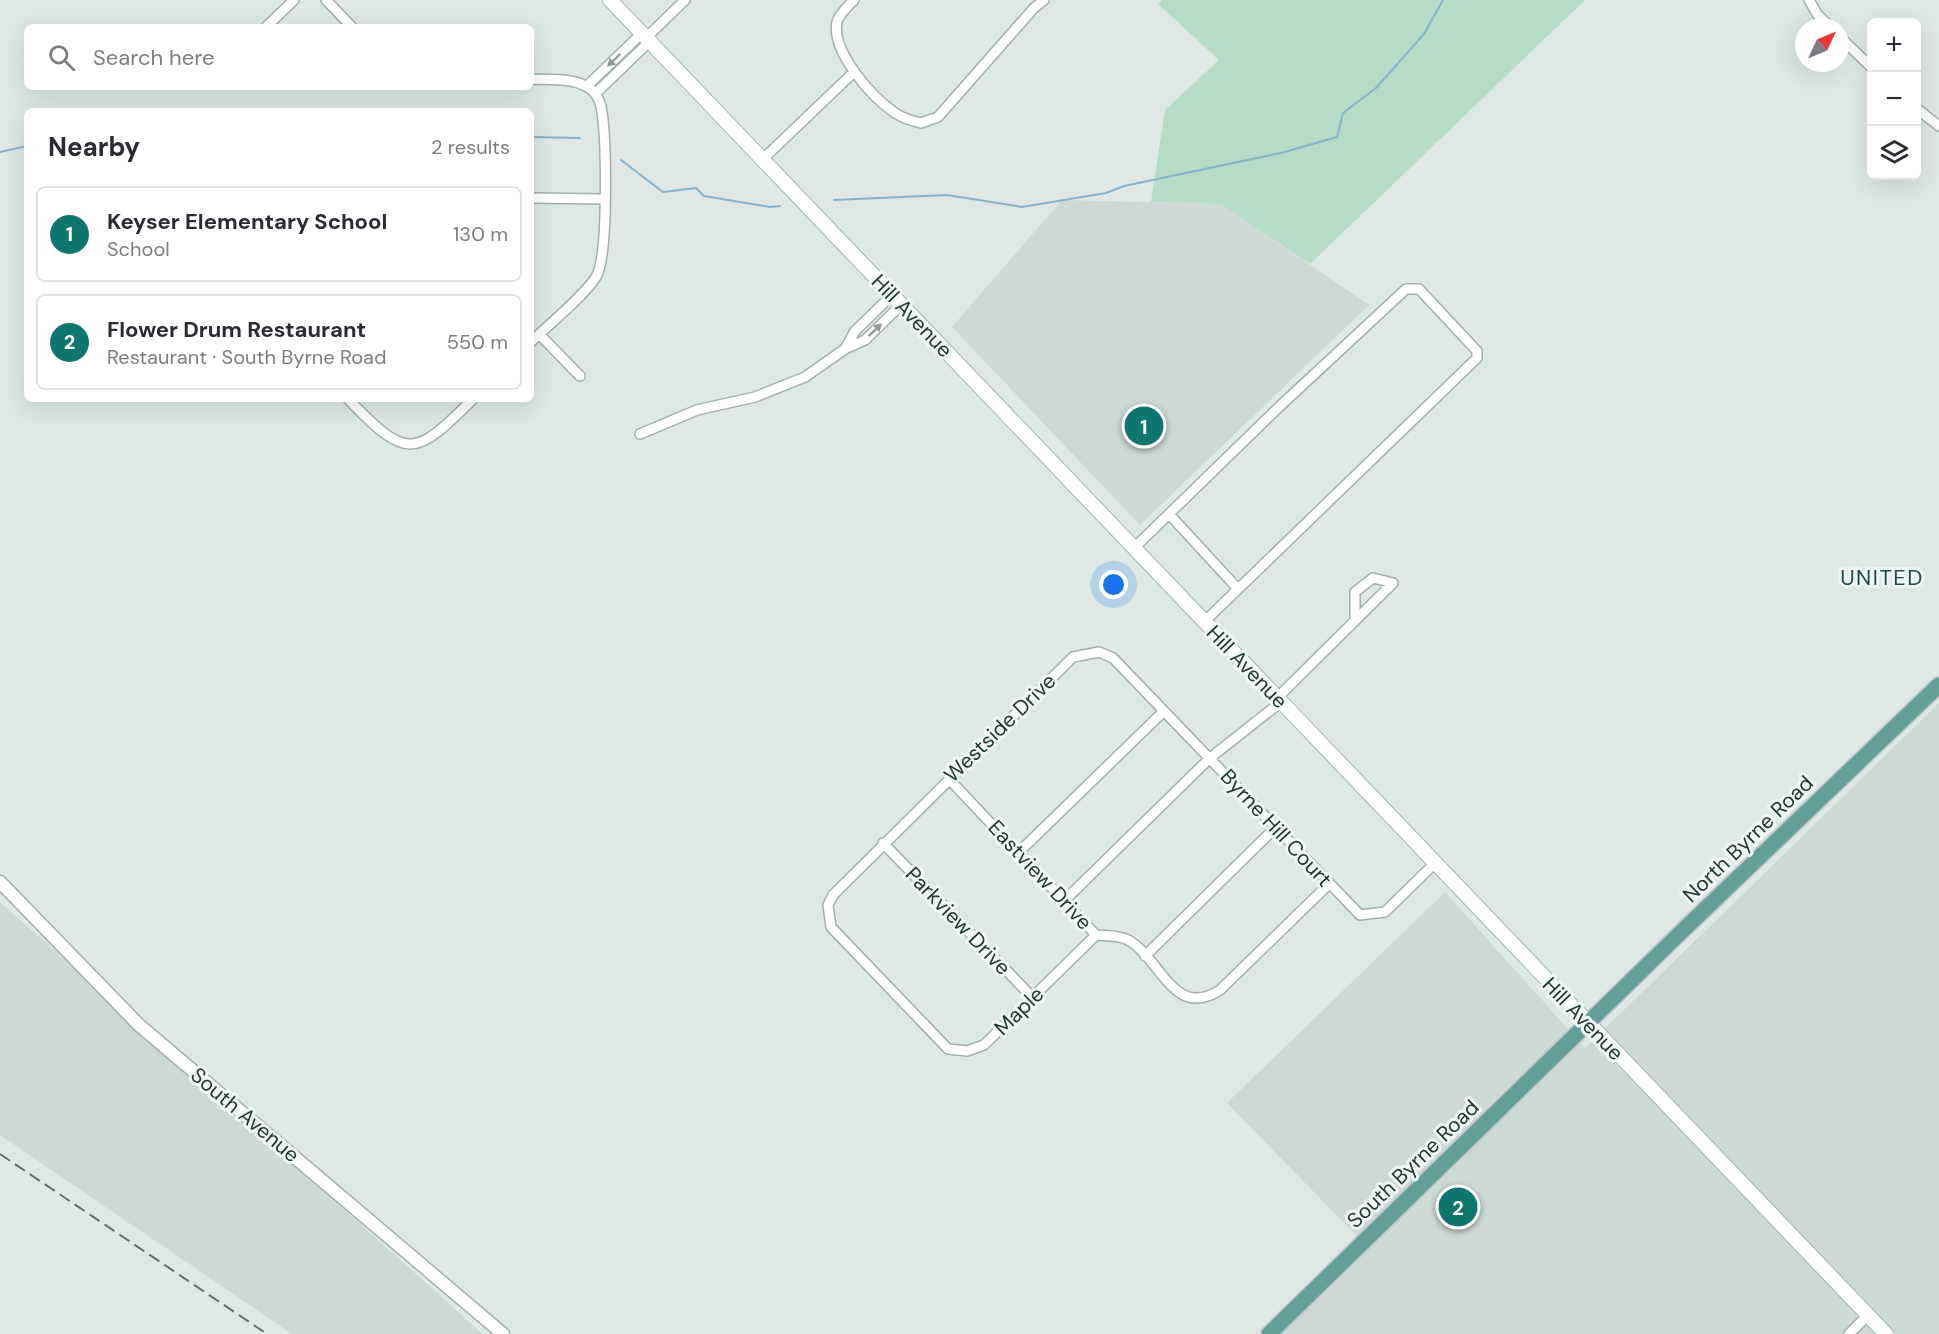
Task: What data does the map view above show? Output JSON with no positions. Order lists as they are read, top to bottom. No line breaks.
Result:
{"streets":{"main road":["Hill Avenue","North Byrne Road","South Byrne Road"],"street":["Westside Drive","Byrne Hill Court","Eastview Drive","Parkview Drive","Maple","South Avenue"]},"crossings":[["Hill Avenue","Byrne Hill Court"],["Hill Avenue","North Byrne Road"],["Hill Avenue","South Byrne Road"],["Westside Drive","Byrne Hill Court"],["Westside Drive","Eastview Drive"],["Westside Drive","Parkview Drive"],["Westside Drive","Maple"],["Byrne Hill Court","Eastview Drive"],["North Byrne Road","South Byrne Road"],["Eastview Drive","Maple"],["Parkview Drive","Maple"]],"districts":["UNITED"],"north":"top right","page":{"map_buttons":["+","−"],"search":"Search here","heading":["Nearby","2 results"],"list":[{"mark":"1","name":"Keyser Elementary School","note":"School","value":"130 m"},{"mark":"2","name":"Flower Drum Restaurant","note":"Restaurant · South Byrne Road","value":"550 m"}],"pins":["1","2"]}}
